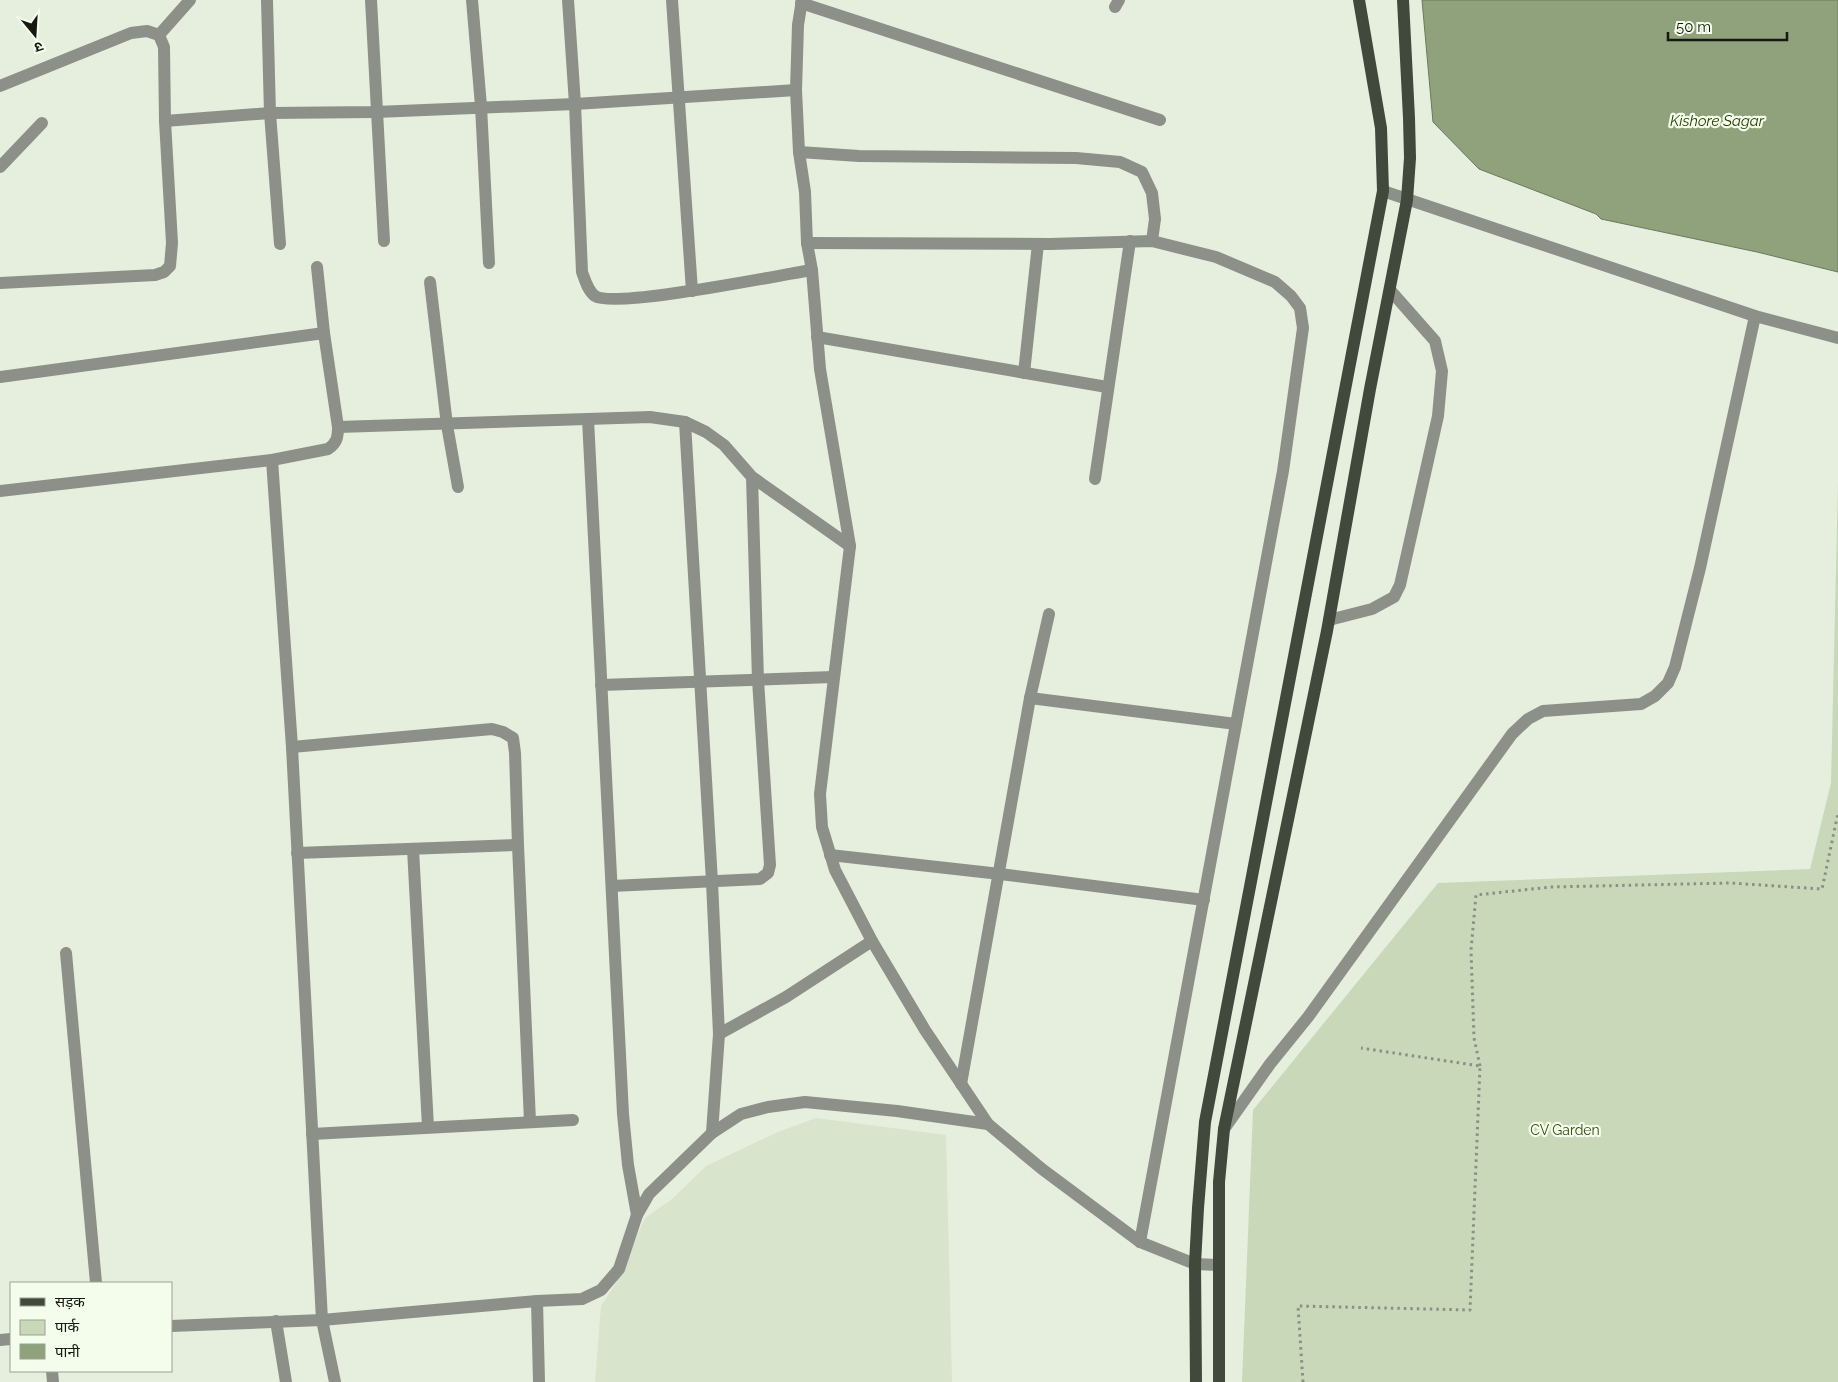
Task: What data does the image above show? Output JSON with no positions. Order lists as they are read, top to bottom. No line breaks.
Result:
{"water":["Kishore Sagar"],"parks":["CV Garden"],"legend":["सड़क","पार्क","पानी"],"scale_bar":"50 m","north":"bottom"}
